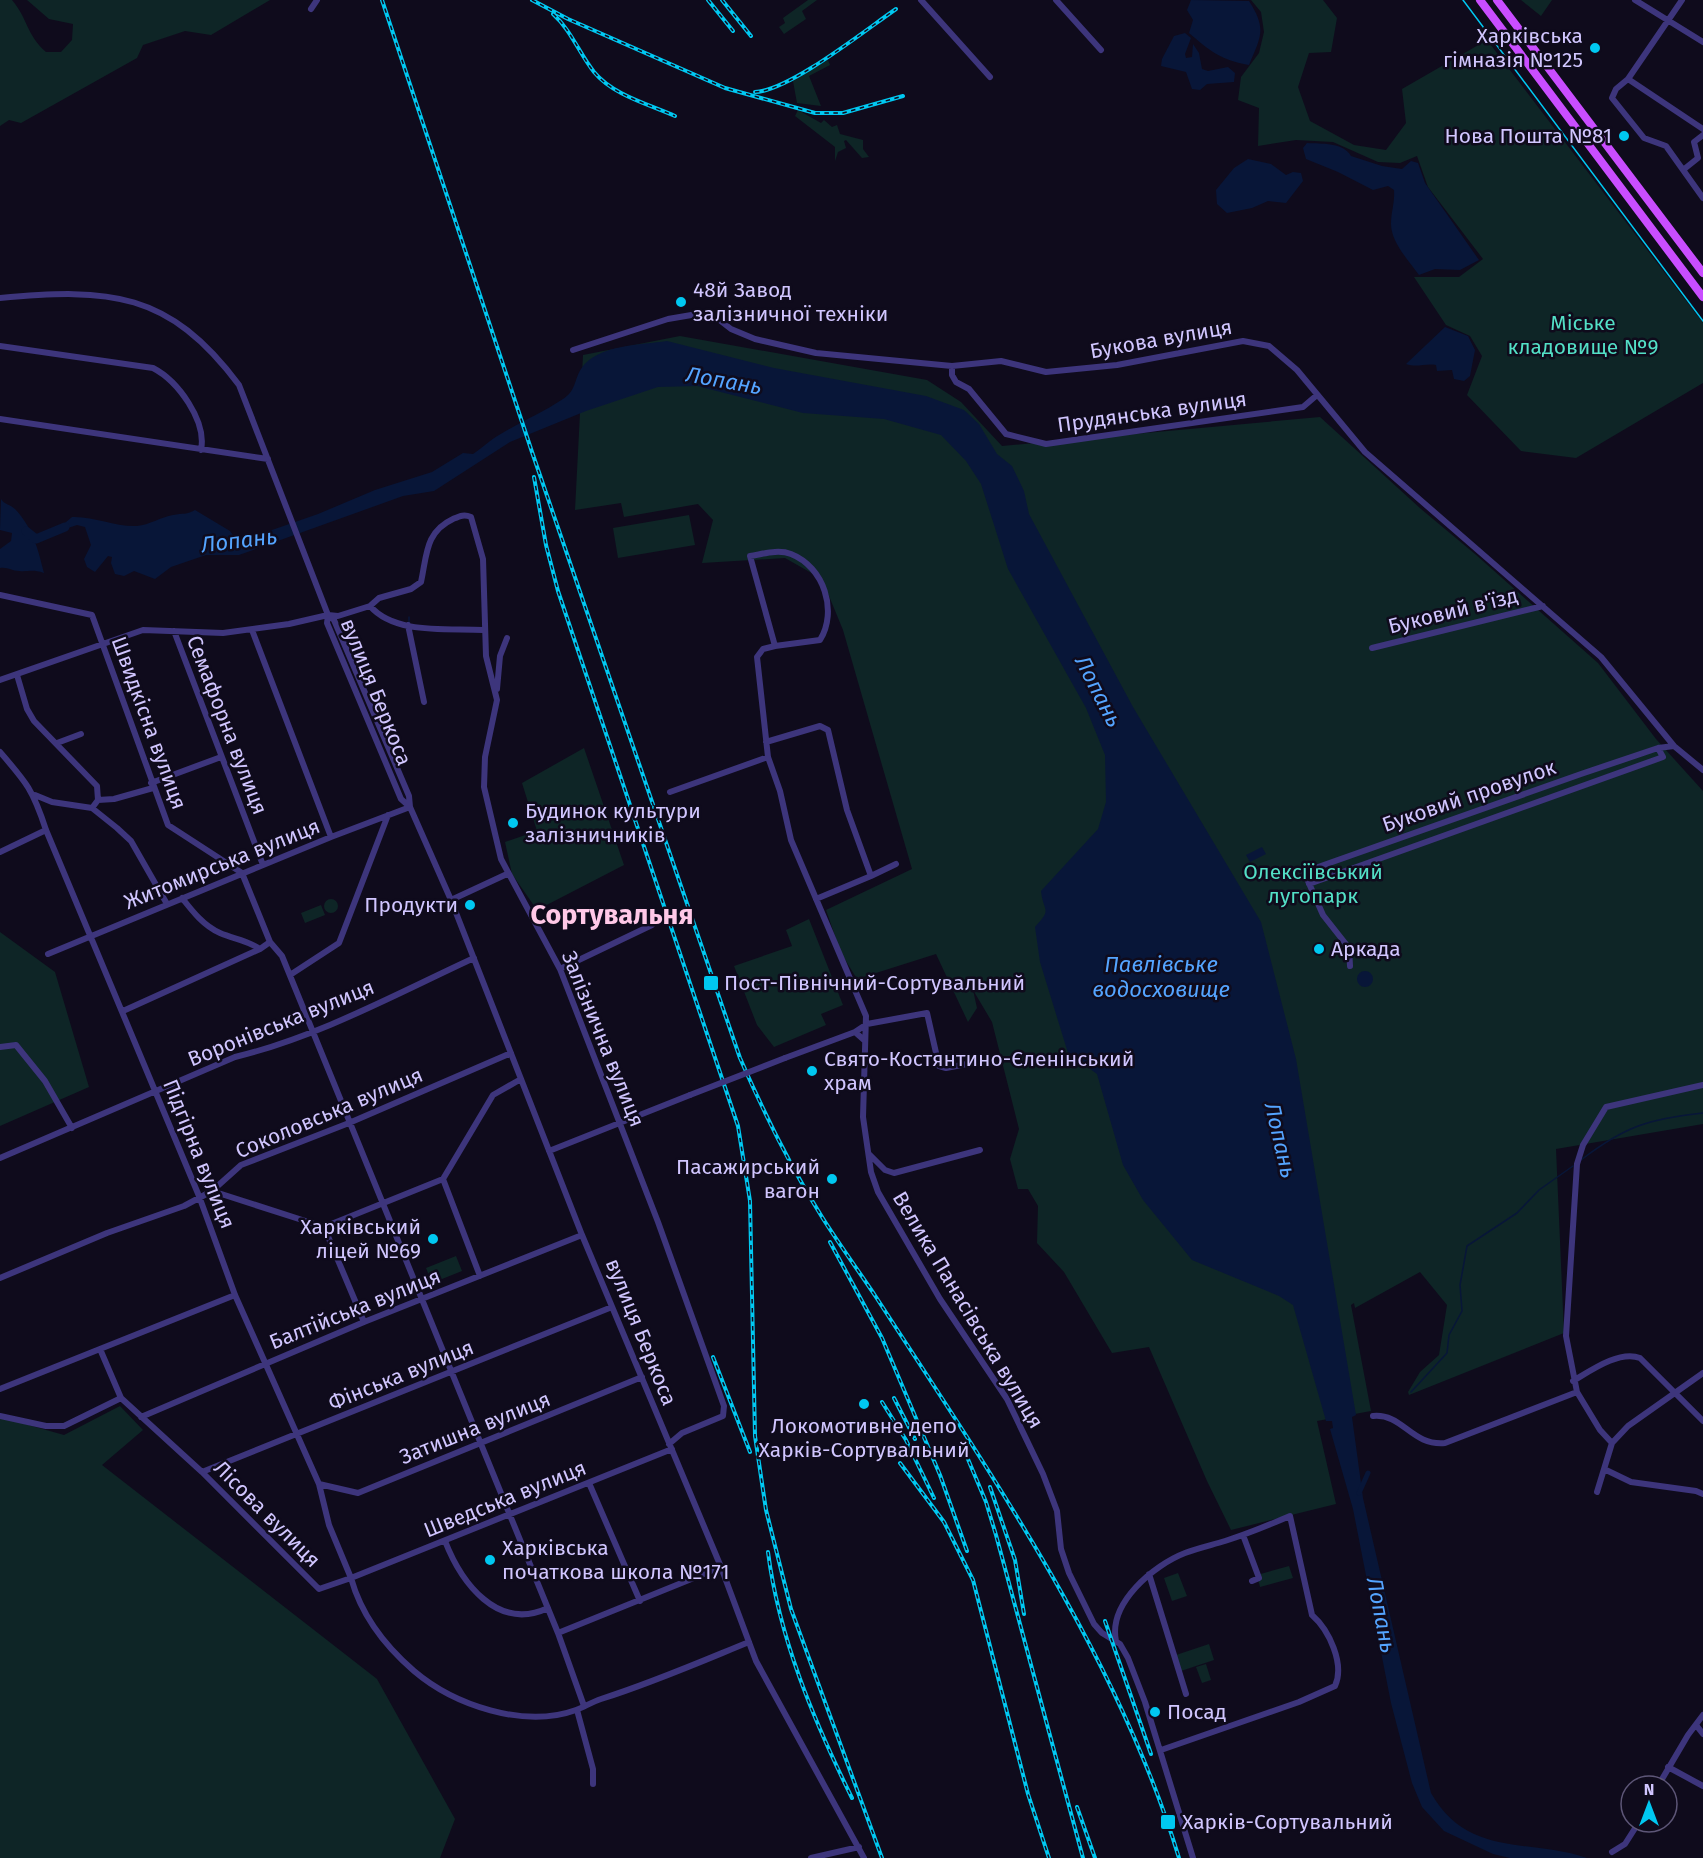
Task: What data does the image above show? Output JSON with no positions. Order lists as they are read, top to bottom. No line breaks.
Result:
{"streets":{"street":["Букова вулиця","Прудянська вулиця","Буковий в'їзд","вулиця Беркоса","Швидкісна вулиця","Семафорна вулиця","Буковий провулок","Житомирська вулиця","Воронівська вулиця","Залізнична вулиця","Соколовська вулиця","Підгірна вулиця","Балтійська вулиця","Велика Панасівська вулиця","Фінська вулиця","Затишна вулиця","Шведська вулиця","Лісова вулиця"]},"crossings":[["Букова вулиця","Прудянська вулиця"],["Букова вулиця","Буковий в'їзд"],["Букова вулиця","Буковий провулок"],["вулиця Беркоса","Житомирська вулиця"],["вулиця Беркоса","Воронівська вулиця"],["вулиця Беркоса","Соколовська вулиця"],["вулиця Беркоса","Балтійська вулиця"],["вулиця Беркоса","Фінська вулиця"],["вулиця Беркоса","Затишна вулиця"],["вулиця Беркоса","Шведська вулиця"],["Швидкісна вулиця","Житомирська вулиця"],["Семафорна вулиця","Житомирська вулиця"],["Житомирська вулиця","Підгірна вулиця"],["Воронівська вулиця","Підгірна вулиця"],["Залізнична вулиця","Шведська вулиця"],["Соколовська вулиця","Підгірна вулиця"],["Підгірна вулиця","Балтійська вулиця"],["Підгірна вулиця","Фінська вулиця"],["Підгірна вулиця","Затишна вулиця"],["Підгірна вулиця","Шведська вулиця"],["Підгірна вулиця","Лісова вулиця"],["Балтійська вулиця","Лісова вулиця"],["Фінська вулиця","Лісова вулиця"],["Шведська вулиця","Лісова вулиця"]],"districts":["Сортувальня"],"water":["Лопань","Павлівське водосховище"],"parks":["Міське кладовище №9","Олексіївський лугопарк"],"places":{"other":["Харківська гімназія №125","Нова Пошта №81","48й Завод залізничної техніки","Будинок культури залізничників","Продукти","Аркада","Свято-Костянтино-Єленінський храм","Пасажирський вагон","Харківський ліцей №69","Локомотивне депо Харків-Сортувальний","Харківська початкова школа №171","Посад"],"transit":["Пост-Північний-Сортувальний","Харків-Сортувальний"]},"north":"top"}
